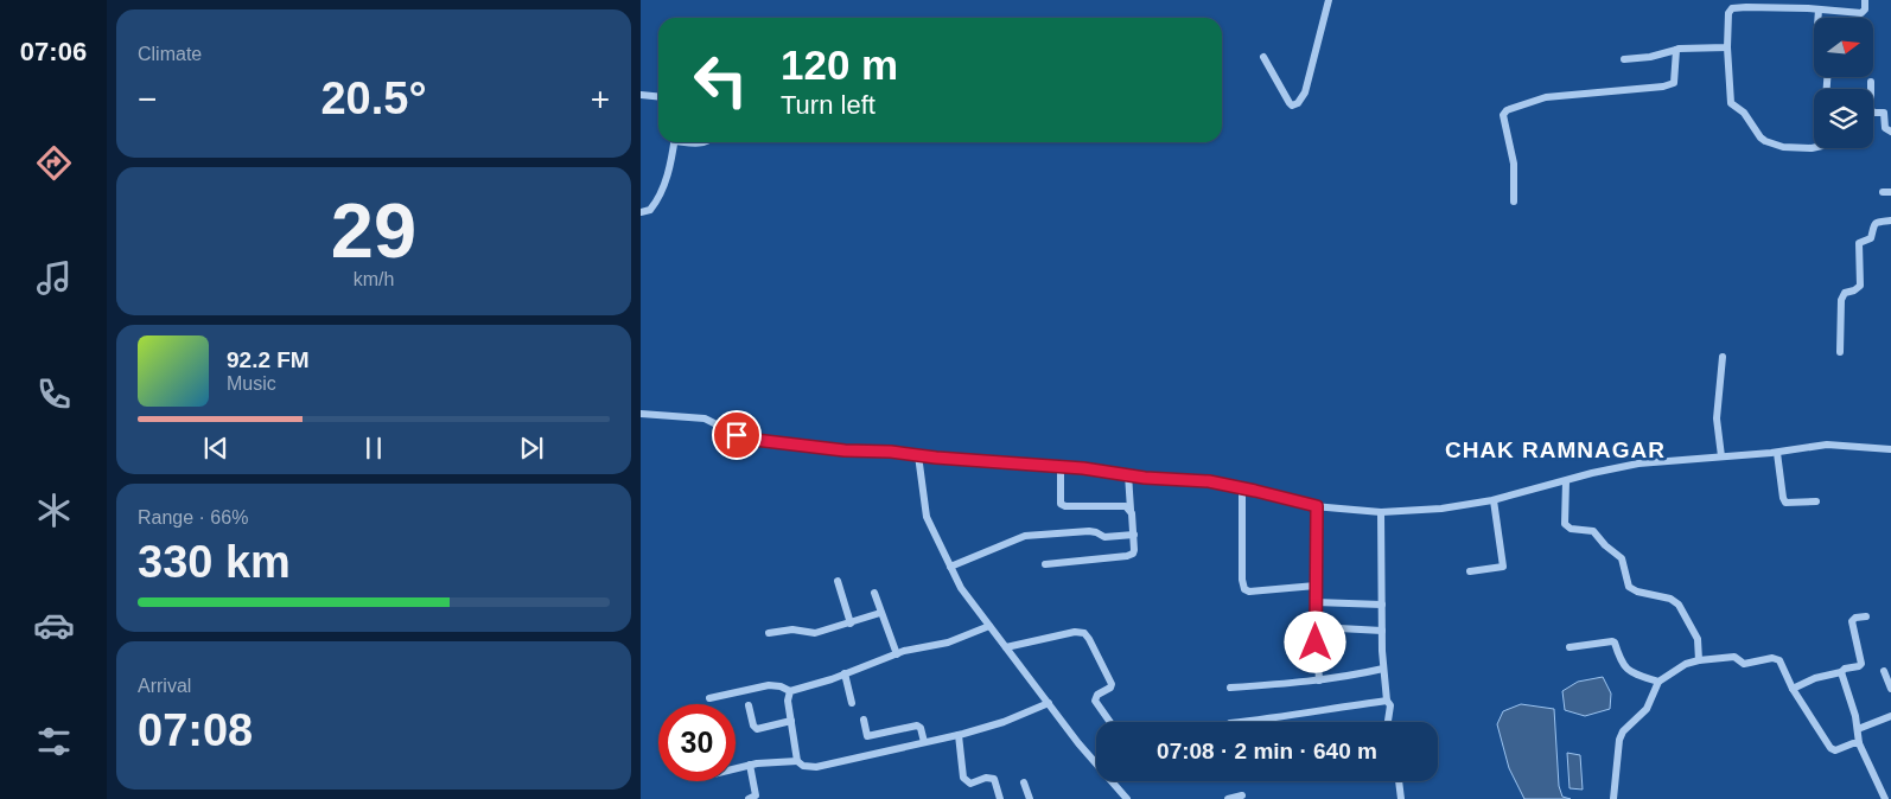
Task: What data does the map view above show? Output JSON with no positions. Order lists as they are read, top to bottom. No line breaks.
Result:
{"districts":["CHAK RAMNAGAR"],"north":"right","page":{"tabs":"07:06","tile":["Climate",["29","km/h"],["Range · 66%","330 km"],["Arrival","07:08"]],"turn":["120 m","Turn left"],"heat":["−","20.5°","+"],"song":["92.2 FM","Music"],"limit":"30","trip":"07:08 · 2 min · 640 m"}}
